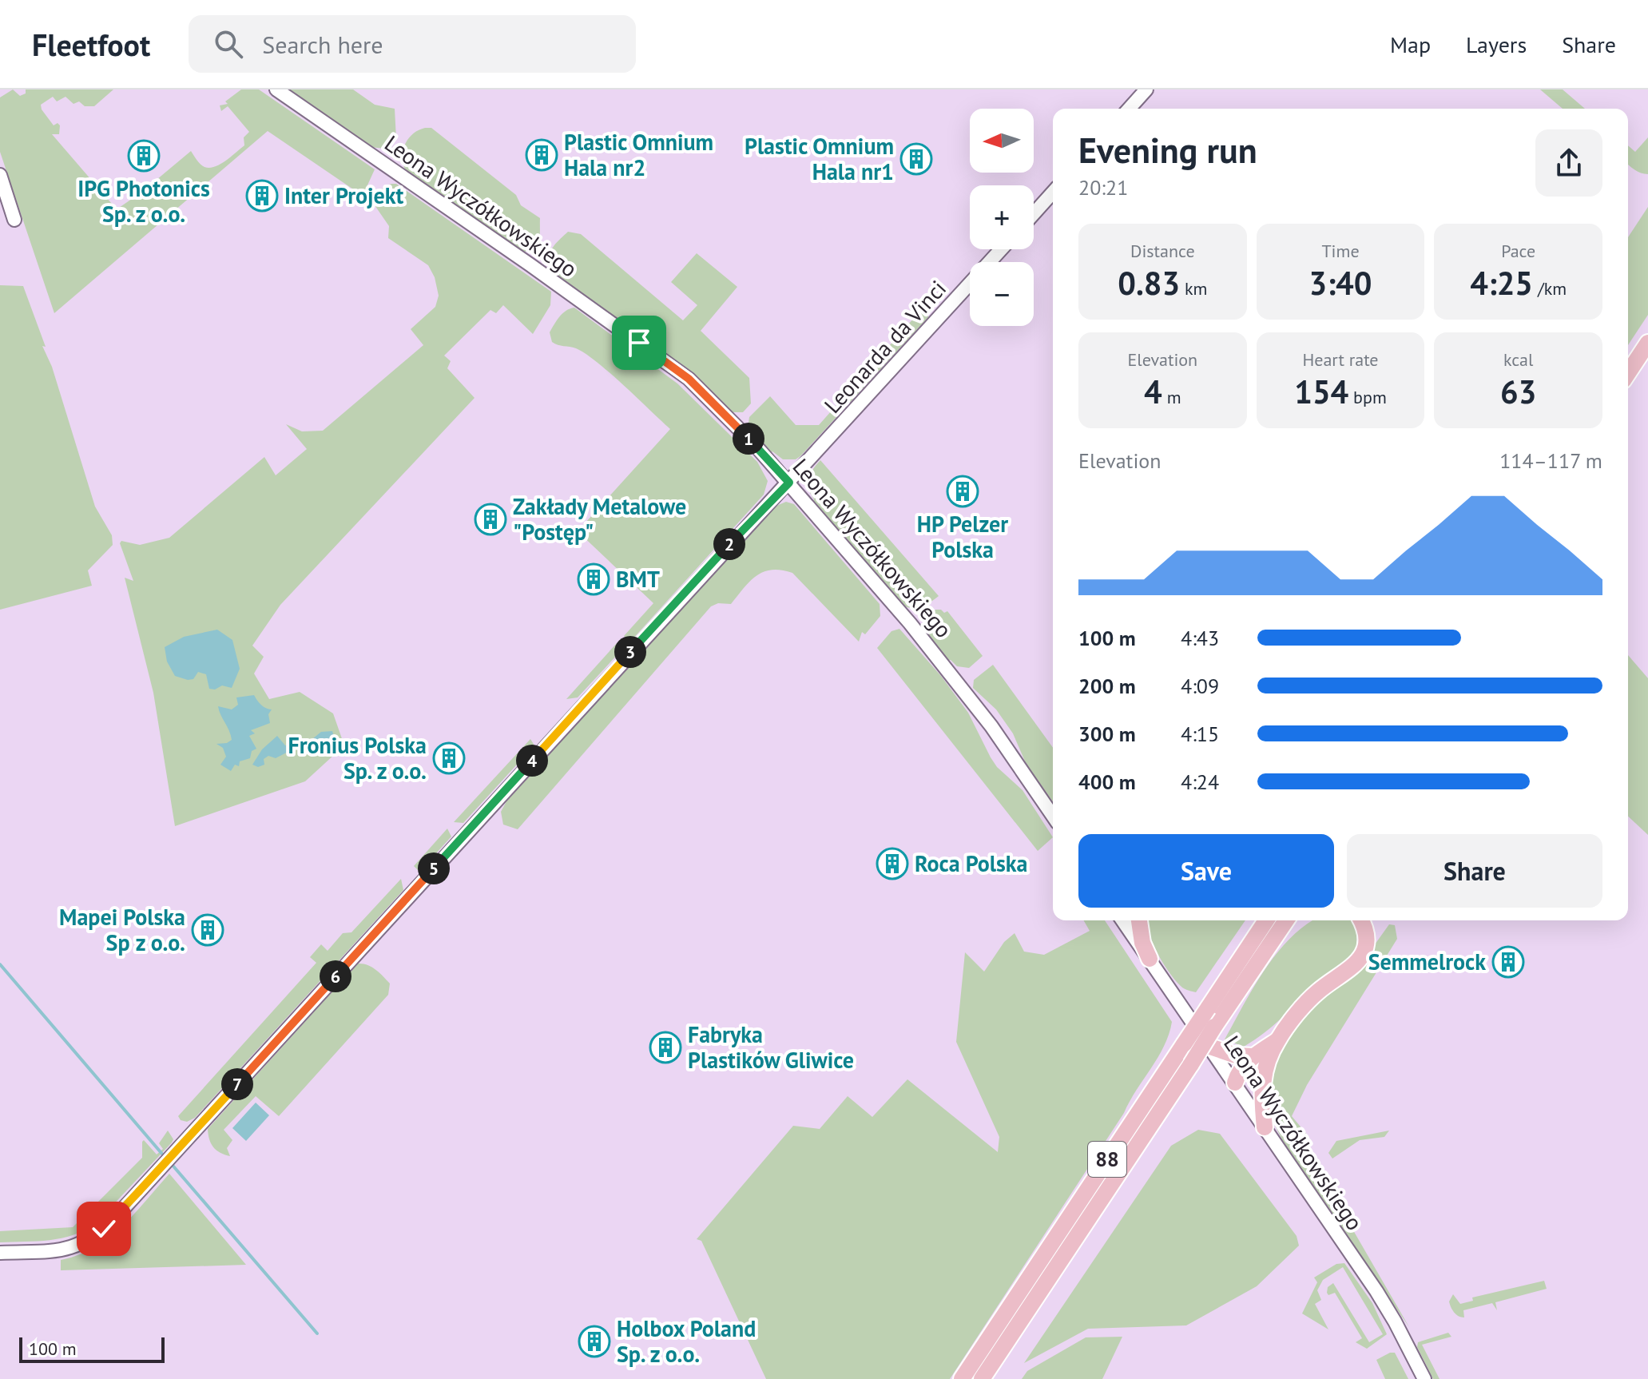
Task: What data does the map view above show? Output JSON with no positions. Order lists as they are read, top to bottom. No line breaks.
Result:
{"streets":{"main road":["88"],"street":["Leona Wyczółkowskiego","Leonarda da Vinci"]},"crossings":[["Leona Wyczółkowskiego","Leonarda da Vinci"]],"places":{"building":["Plastic Omnium Hala nr2","IPG Photonics Sp. z o.o.","Plastic Omnium Hala nr1","Inter Projekt","HP Pelzer Polska","Zakłady Metalowe \"Postęp\"","BMT","Fronius Polska Sp. z o.o.","Roca Polska","Mapei Polska Sp z o.o.","Semmelrock","Fabryka Plastików Gliwice","Holbox Poland Sp. z o.o."]},"scale_bar":"100 m","north":"left","page":{"header":"Fleetfoot","search":"Search here","nav":["Map","Layers","Share"],"map_buttons":["+","−"],"heading":["Evening run","20:21"],"stats":[["Distance","0.83 km"],["Time","3:40"],["Pace","4:25 /km"],["Elevation","4 m"],["Heart rate","154 bpm"],["kcal","63"]],"pins":["1","2","3","4","5","6","7"],"chart":["Elevation","114–117 m"],"list":[{"name":"100 m","note":"4:43"},{"name":"200 m","note":"4:09"},{"name":"300 m","note":"4:15"},{"name":"400 m","note":"4:24"}],"buttons":["Save","Share"],"scale":"100 m"}}
